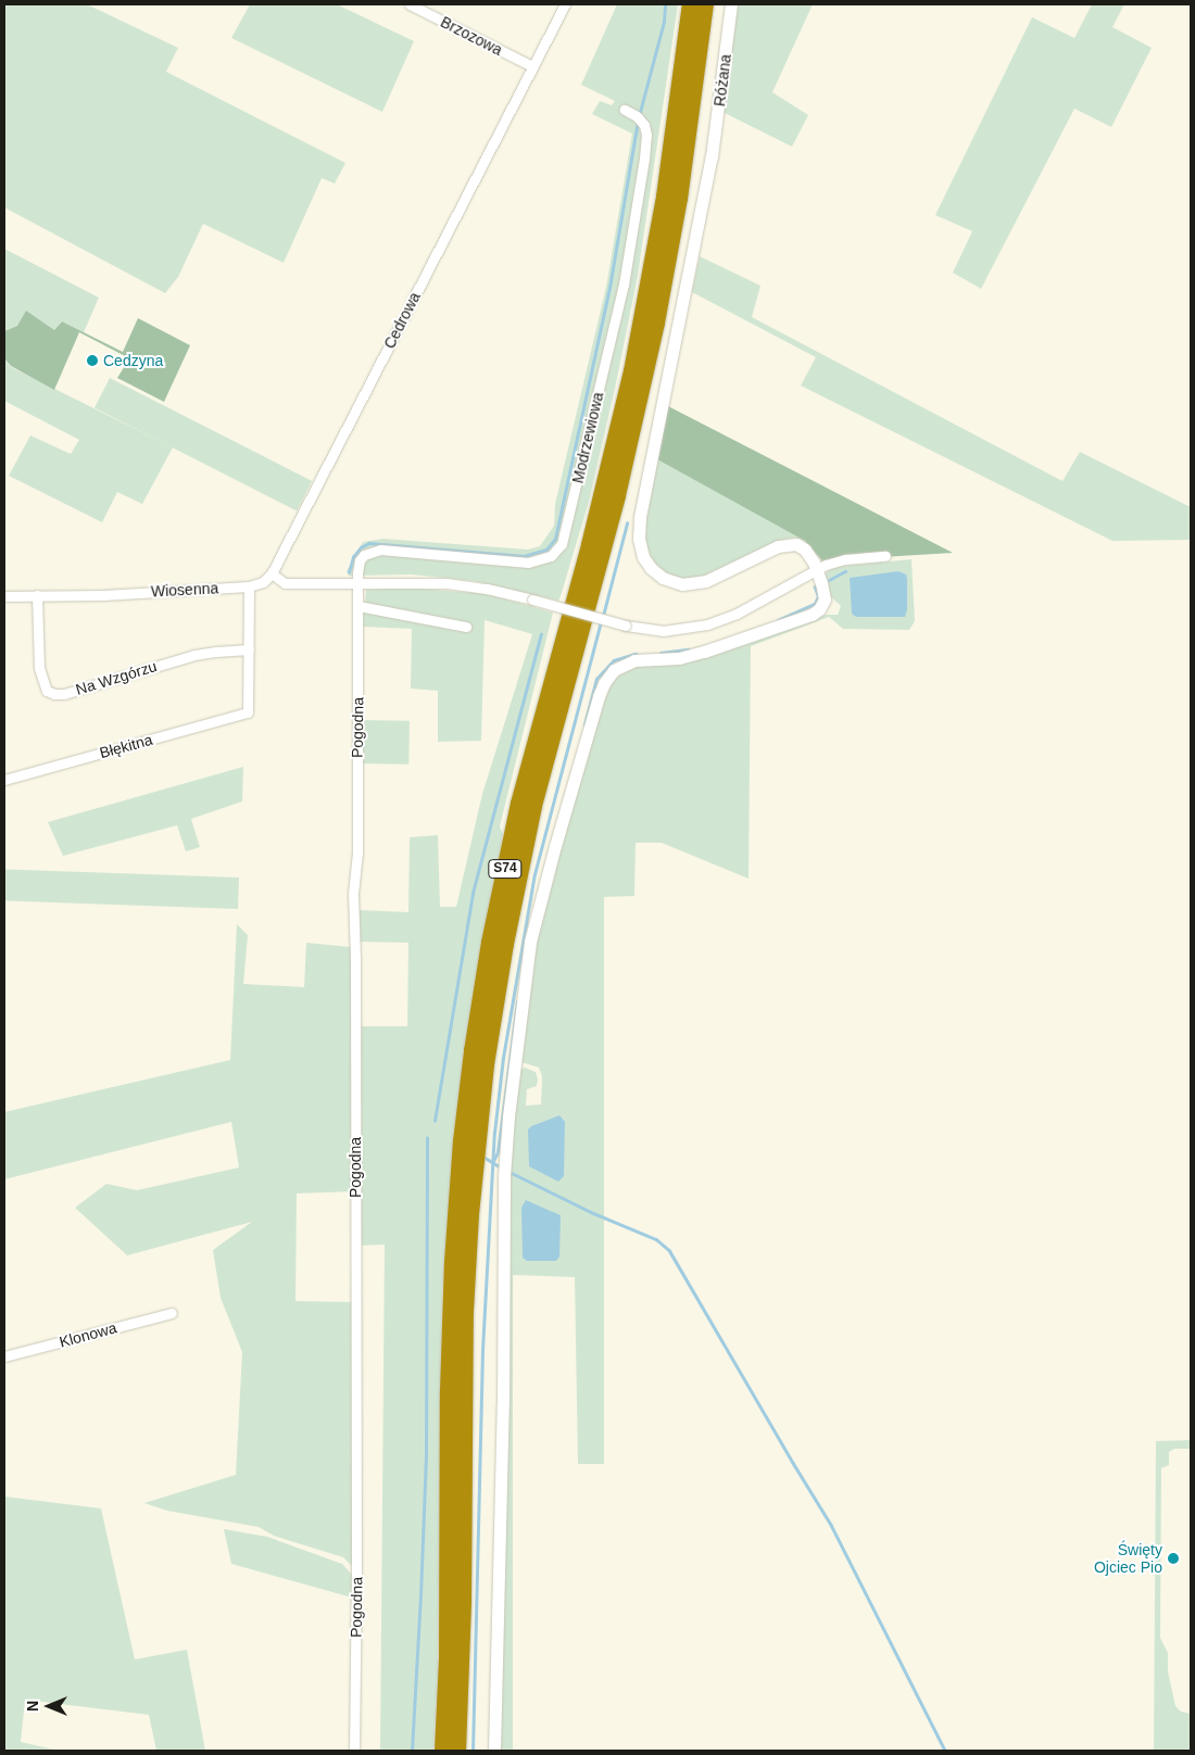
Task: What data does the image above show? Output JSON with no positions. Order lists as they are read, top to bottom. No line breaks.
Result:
{"streets":{"highway":["S74"],"street":["Brzozowa","Różana","Cedrowa","Modrzewiowa","Wiosenna","Na Wzgórzu","Pogodna","Błękitna","Klonowa"]},"crossings":[["Brzozowa","Cedrowa"],["Cedrowa","Wiosenna"],["Modrzewiowa","Pogodna"],["Wiosenna","Na Wzgórzu"],["Na Wzgórzu","Błękitna"]],"places":["Cedzyna","Święty Ojciec Pio"],"north":"left"}
